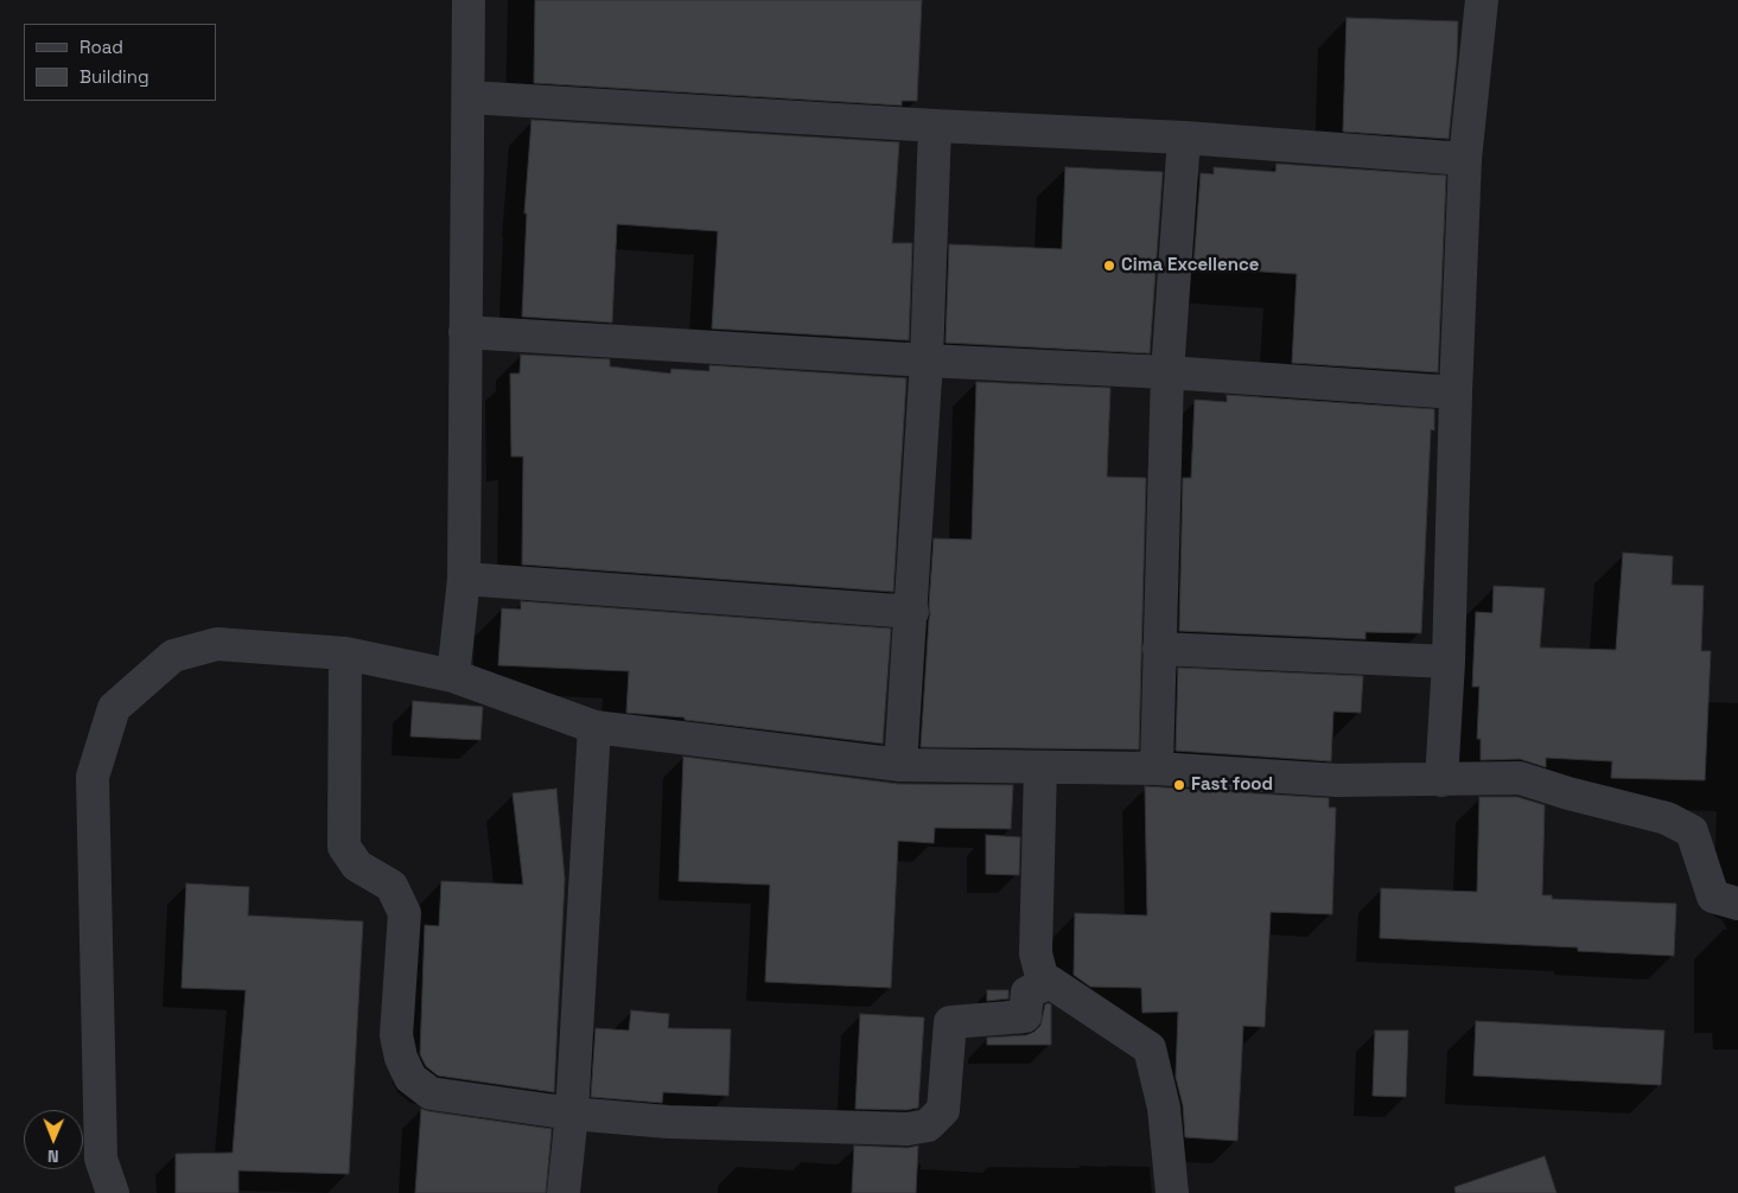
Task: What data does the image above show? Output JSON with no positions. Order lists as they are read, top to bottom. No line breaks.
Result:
{"places":["Cima Excellence","Fast food"],"legend":["Road","Building"],"north":"bottom"}
